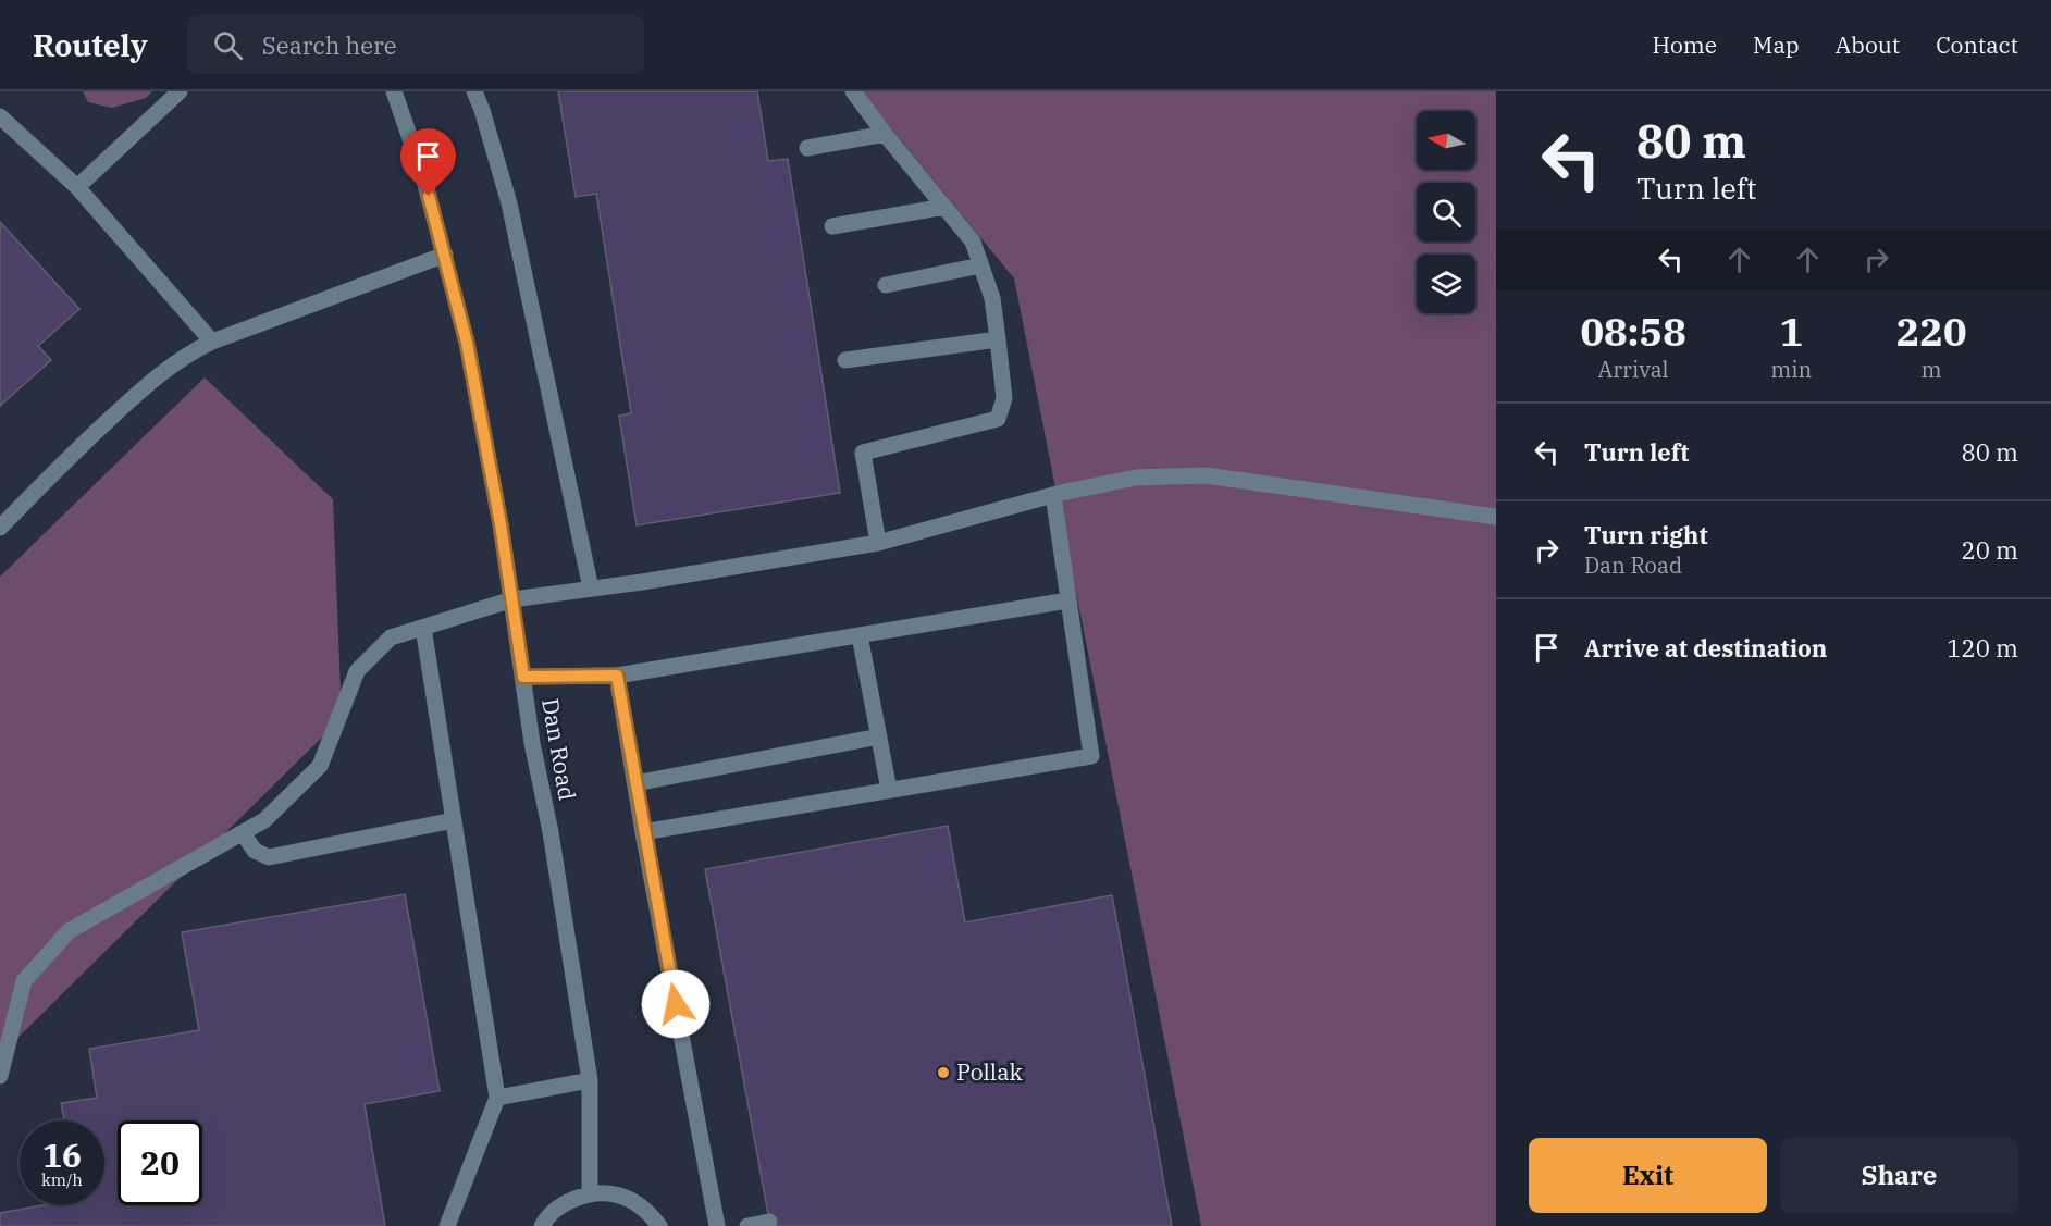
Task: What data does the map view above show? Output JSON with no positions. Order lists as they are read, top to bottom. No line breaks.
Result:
{"streets":{"street":["Dan Road"]},"places":["Pollak"],"north":"left","page":{"header":"Routely","search":"Search here","nav":["Home","Map","About","Contact"],"turn":["80 m","Turn left"],"eta":["08:58","Arrival","1","min","220","m"],"list":[{"name":"Turn left","value":"80 m"},{"name":"Turn right","note":"Dan Road","value":"20 m"},{"name":"Arrive at destination","value":"120 m"}],"speed":"16 km/h","limit":"20","buttons":["Exit","Share"]}}
